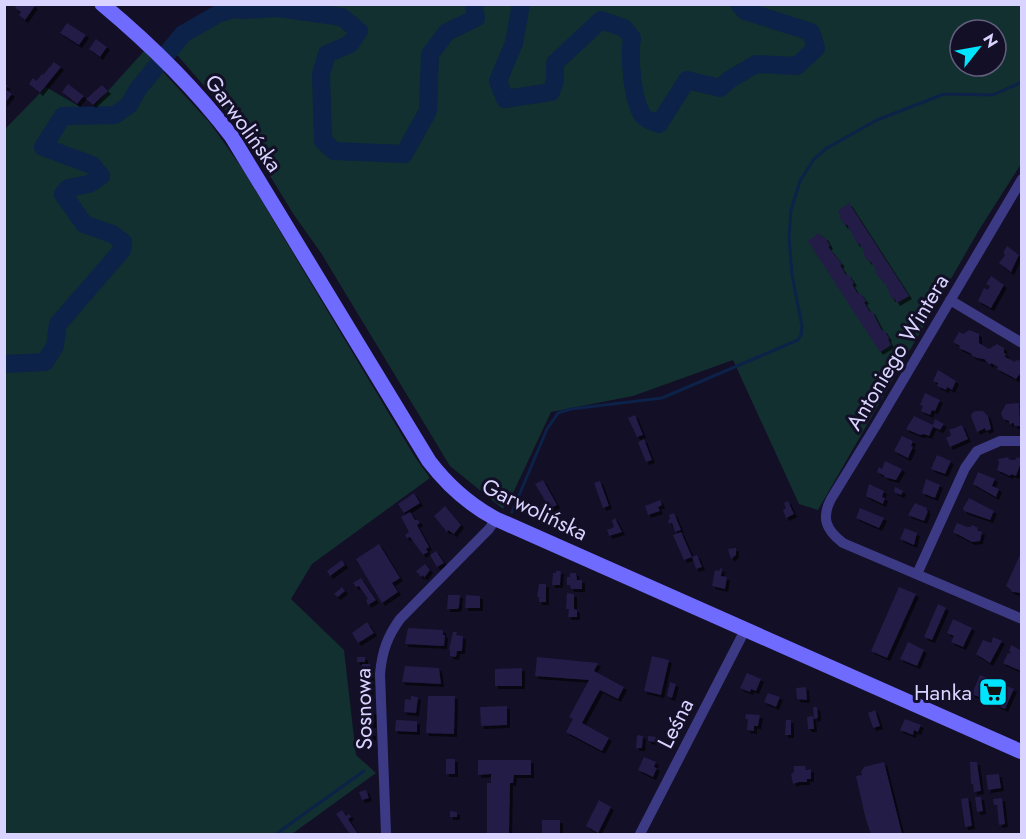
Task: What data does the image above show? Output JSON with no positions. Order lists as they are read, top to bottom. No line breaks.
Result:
{"streets":{"main road":["Garwolińska"],"street":["Antoniego Wintera","Sosnowa","Leśna"]},"crossings":[["Garwolińska","Sosnowa"],["Garwolińska","Leśna"]],"places":{"supermarket":["Hanka"]},"north":"top right"}
